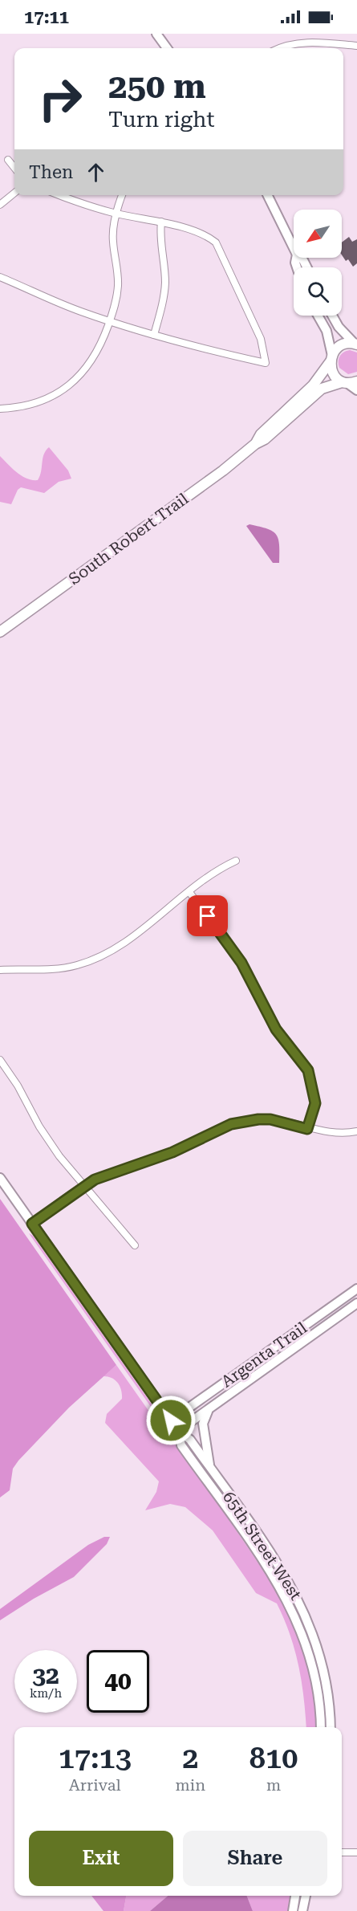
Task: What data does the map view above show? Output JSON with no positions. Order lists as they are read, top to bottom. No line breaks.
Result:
{"streets":{"main road":["South Robert Trail"],"street":["Argenta Trail","65th Street West"]},"crossings":[["Argenta Trail","65th Street West"]],"north":"bottom left","page":{"status":"17:11","turn":["250 m","Turn right"],"then":"Then","speed":"32 km/h","limit":"40","eta":["17:13","Arrival","2","min","810","m"],"buttons":["Exit","Share"]}}
